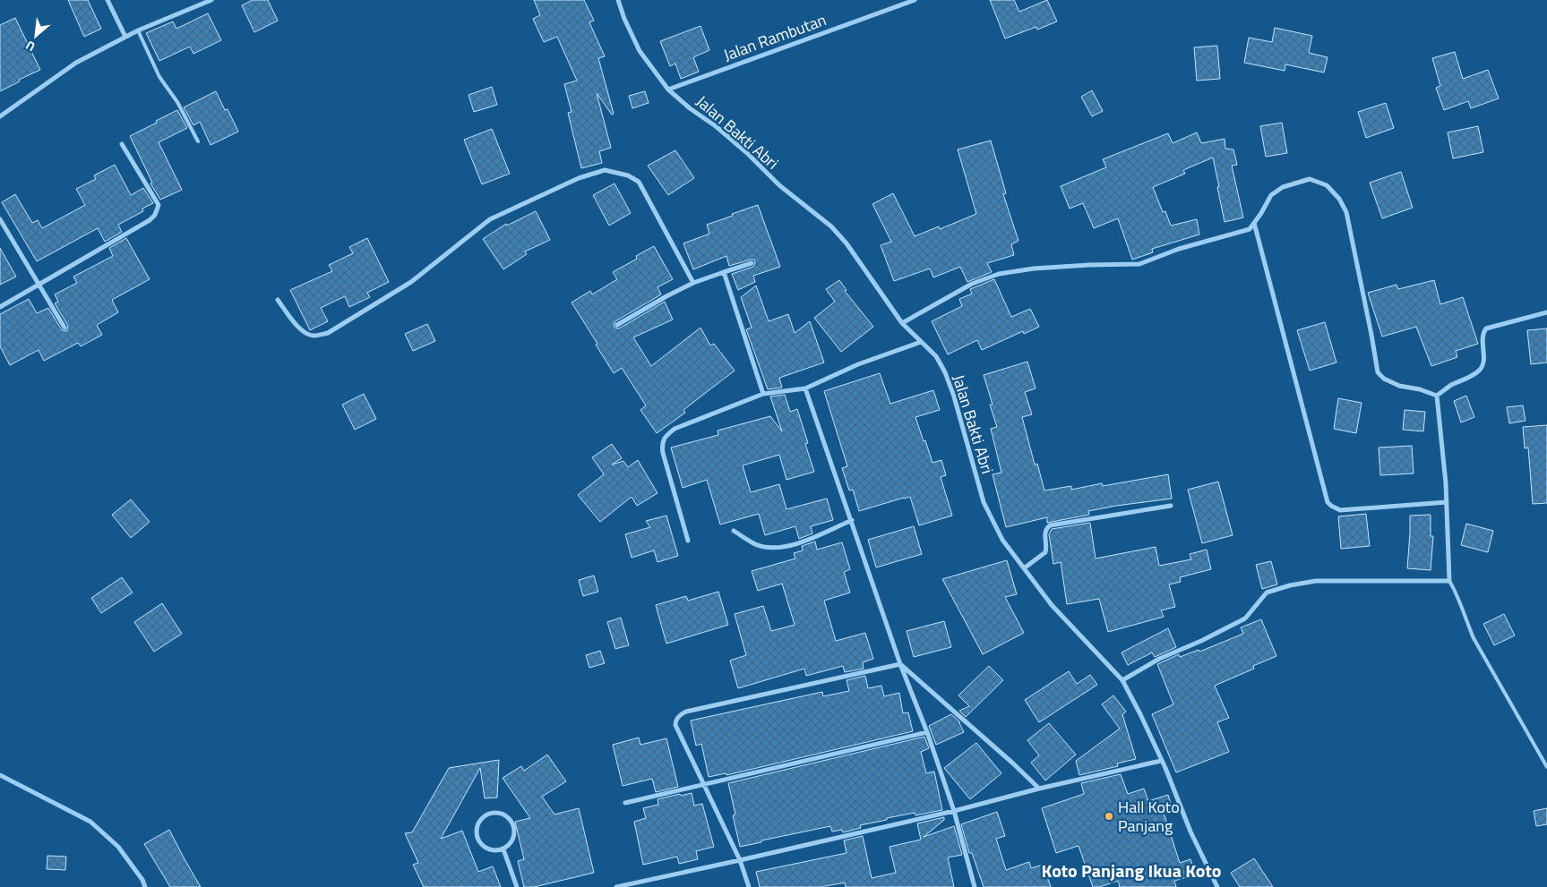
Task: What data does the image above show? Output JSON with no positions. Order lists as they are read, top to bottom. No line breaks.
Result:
{"streets":{"street":["Jalan Rambutan","Jalan Bakti Abri"]},"crossings":[["Jalan Rambutan","Jalan Bakti Abri"]],"districts":["Koto Panjang Ikua Koto"],"places":["Hall Koto Panjang"],"north":"bottom left"}
